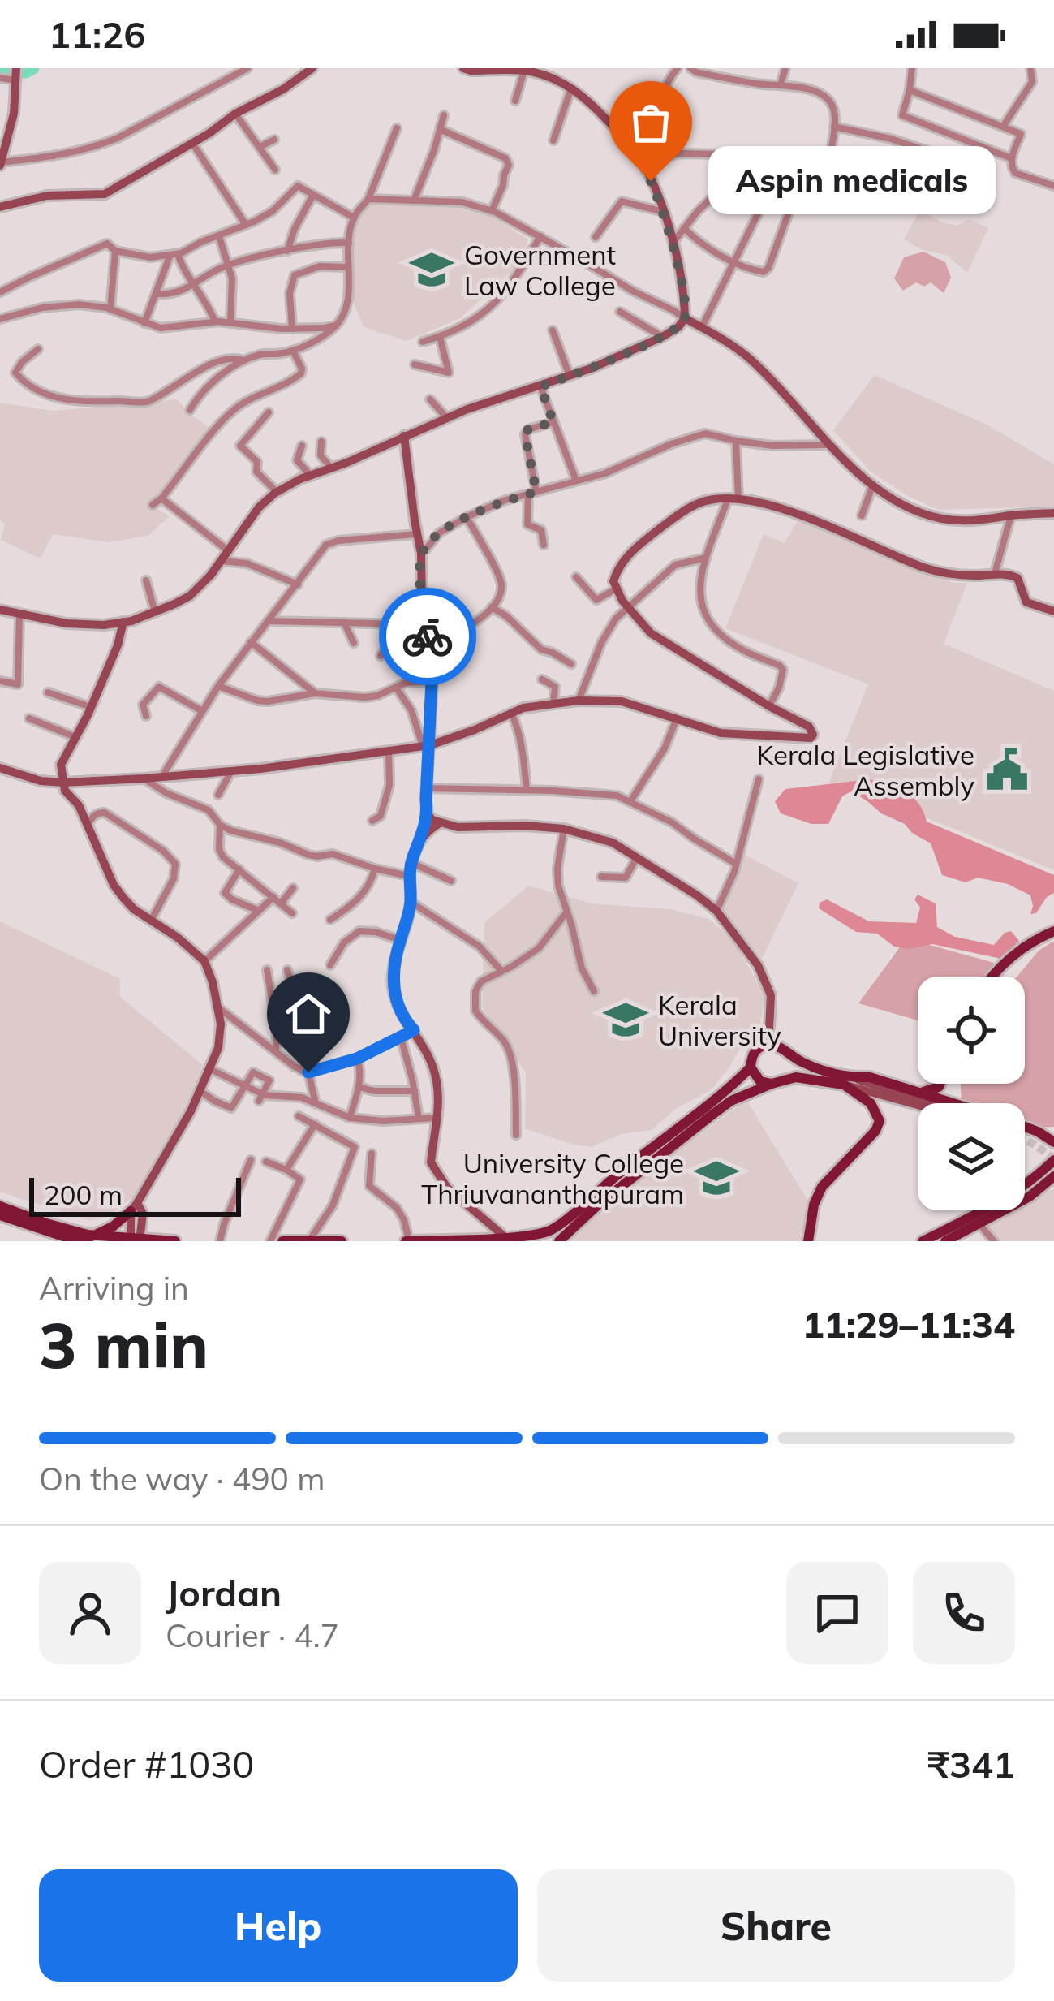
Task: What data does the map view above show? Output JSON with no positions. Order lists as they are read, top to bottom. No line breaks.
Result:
{"places":{"other":["Aspin medicals"],"school or university":["Government Law College","Kerala University","University College Thriuvananthapuram"],"public building":["Kerala Legislative Assembly"]},"scale_bar":"200 m","page":{"status":"11:26","bubble":"Aspin medicals","scale":"200 m","heading":["3 min","Arriving in","11:29–11:34"],"panel":["Jordan","Courier · 4.7","Order #1030","₹341"],"bar":"On the way · 490 m","buttons":["Help","Share"]}}
